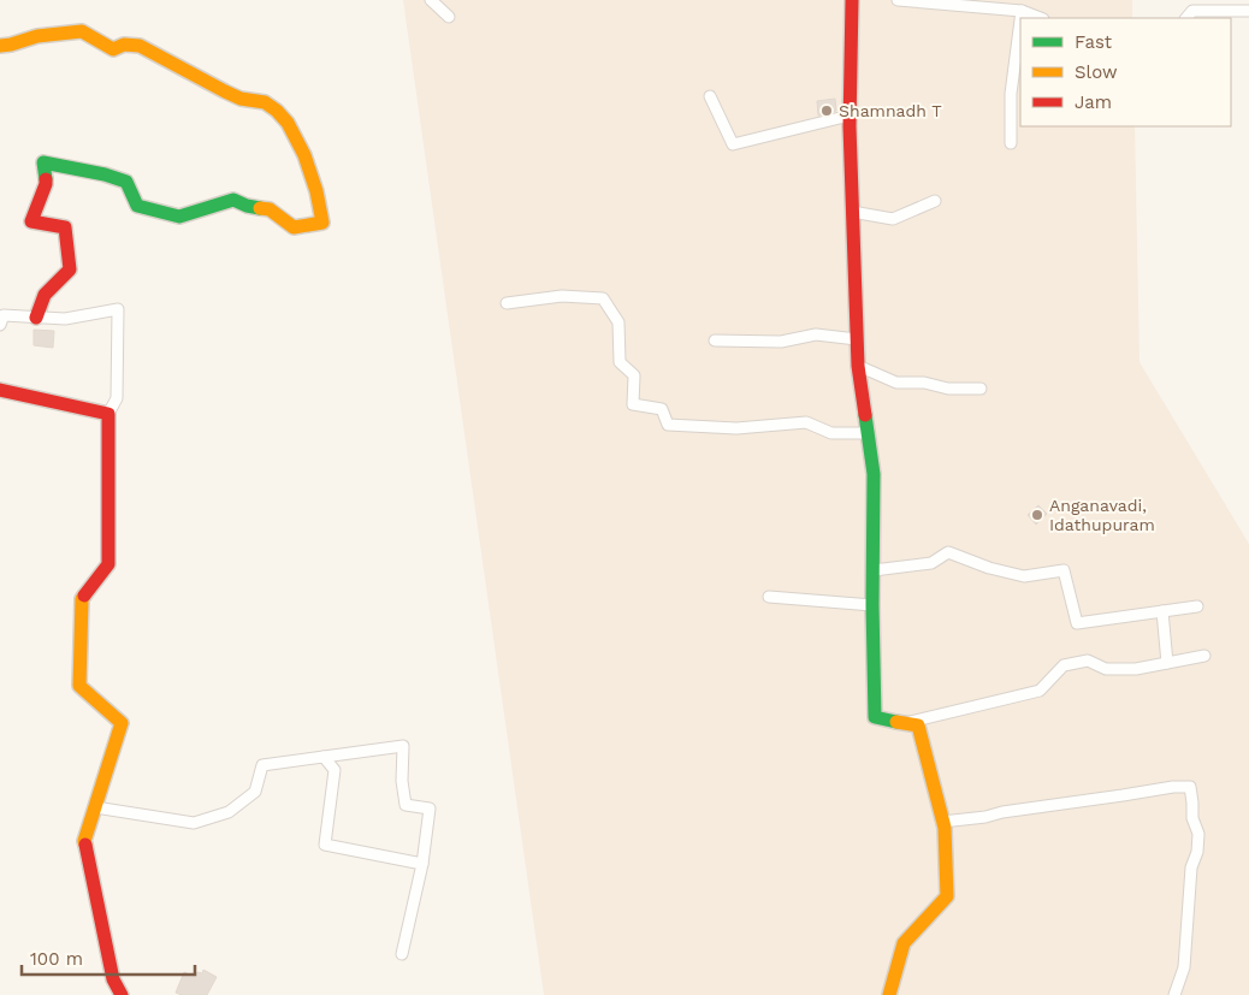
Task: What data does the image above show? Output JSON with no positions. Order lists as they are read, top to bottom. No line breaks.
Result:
{"places":["Shamnadh T","Anganavadi, Idathupuram"],"legend":["Fast","Slow","Jam"],"scale_bar":"100 m"}
